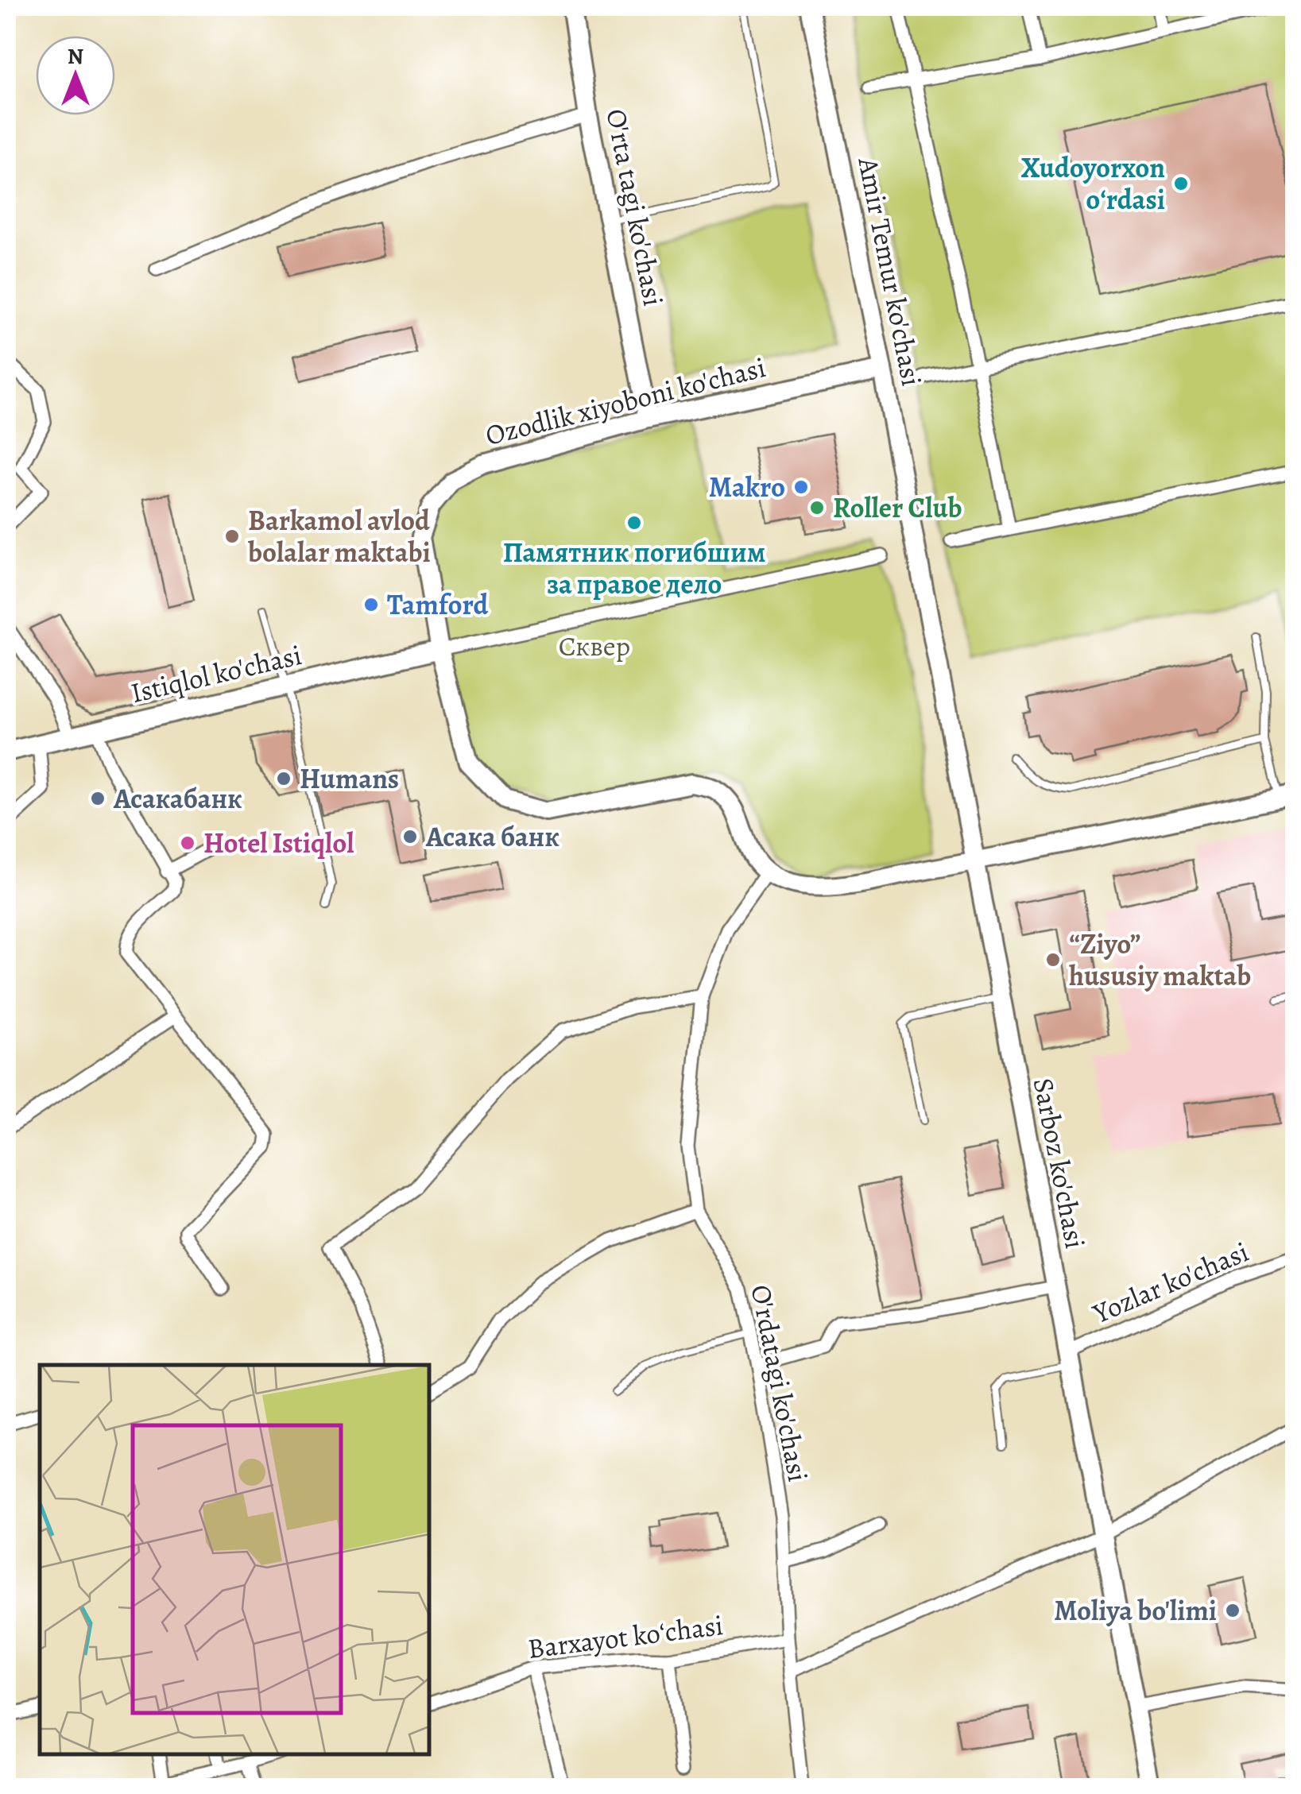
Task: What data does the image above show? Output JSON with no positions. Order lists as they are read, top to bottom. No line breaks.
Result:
{"streets":{"main road":["O'rta tagi ko'chasi","Amir Temur ko'chasi","Ozodlik xiyoboni ko'chasi","Istiqlol ko'chasi","Sarboz ko'chasi"],"street":["Yozlar ko'chasi","O'rdatagi ko'chasi","Barxayot koʻchasi"]},"crossings":[["O'rta tagi ko'chasi","Ozodlik xiyoboni ko'chasi"],["Amir Temur ko'chasi","Ozodlik xiyoboni ko'chasi"],["Amir Temur ko'chasi","Sarboz ko'chasi"],["Ozodlik xiyoboni ko'chasi","Istiqlol ko'chasi"],["Ozodlik xiyoboni ko'chasi","O'rdatagi ko'chasi"],["Sarboz ko'chasi","Yozlar ko'chasi"],["O'rdatagi ko'chasi","Barxayot koʻchasi"]],"parks":["Сквер"],"places":["Xudoyorxon oʻrdasi","Makro","Roller Club","Памятник погибшим за правое дело","Barkamol avlod bolalar maktabi","Tamford","Humans","Асакабанк","Асака банк","Hotel Istiqlol","“Ziyo” hususiy maktab","Moliya bo'limi"],"north":"top"}
